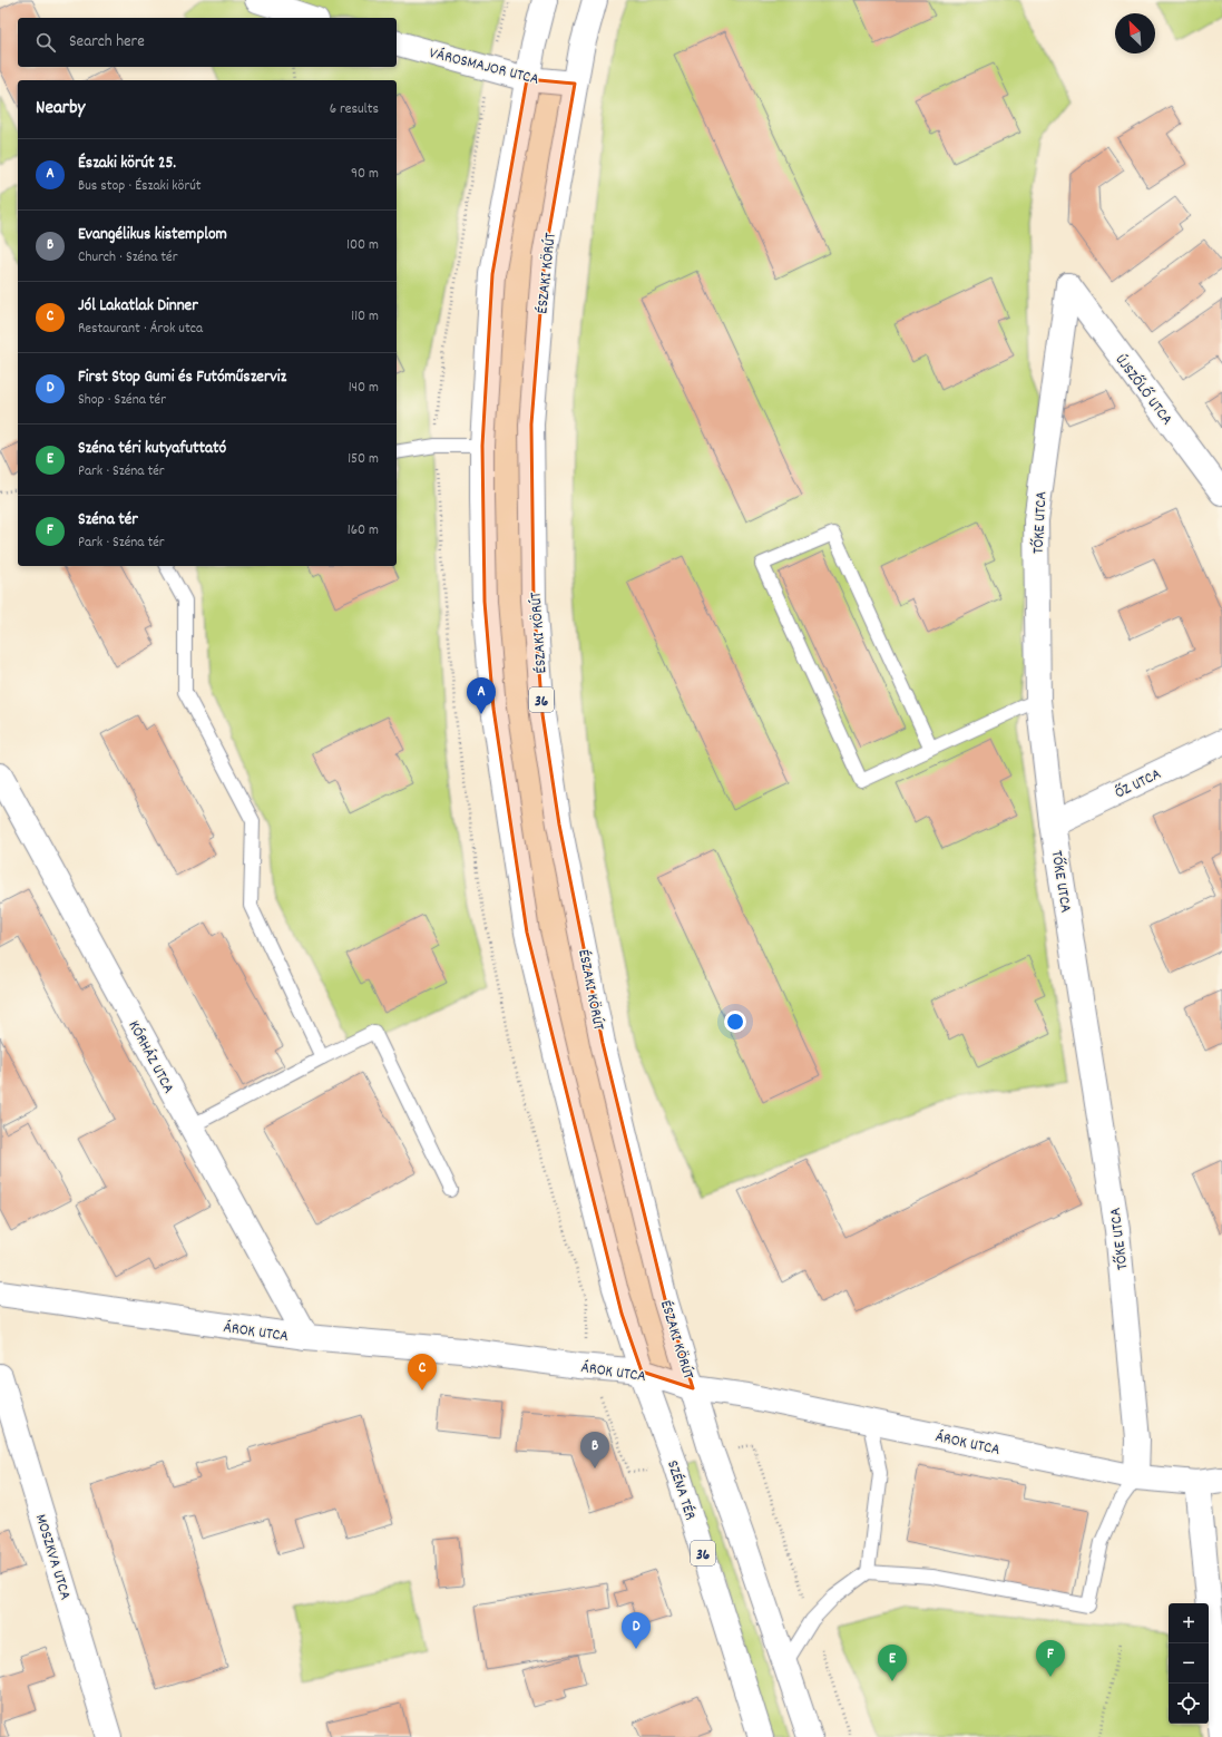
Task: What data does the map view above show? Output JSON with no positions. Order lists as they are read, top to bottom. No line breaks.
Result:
{"streets":{"street":["VÁROSMAJOR UTCA","ÉSZAKI KÖRÚT","ÚJSZŐLŐ UTCA","TŐKE UTCA","36","ŐZ UTCA","KÓRHÁZ UTCA","ÁROK UTCA","SZÉNA TÉR","MOSZKVA UTCA"]},"crossings":[["VÁROSMAJOR UTCA","ÉSZAKI KÖRÚT"],["VÁROSMAJOR UTCA","36"],["ÉSZAKI KÖRÚT","36"],["ÉSZAKI KÖRÚT","ÁROK UTCA"],["ÚJSZŐLŐ UTCA","TŐKE UTCA"],["TŐKE UTCA","ŐZ UTCA"],["TŐKE UTCA","ÁROK UTCA"],["36","ÁROK UTCA"],["36","SZÉNA TÉR"],["KÓRHÁZ UTCA","ÁROK UTCA"],["ÁROK UTCA","SZÉNA TÉR"]],"north":"top left","page":{"search":"Search here","heading":["Nearby","6 results"],"list":[{"mark":"A","name":"Északi körút 25.","note":"Bus stop · Északi körút","value":"90 m"},{"mark":"B","name":"Evangélikus kistemplom","note":"Church · Széna tér","value":"100 m"},{"mark":"C","name":"Jól Lakatlak Dinner","note":"Restaurant · Árok utca","value":"110 m"},{"mark":"D","name":"First Stop Gumi és Futóműszerviz","note":"Shop · Széna tér","value":"140 m"},{"mark":"E","name":"Széna téri kutyafuttató","note":"Park · Széna tér","value":"150 m"},{"mark":"F","name":"Széna tér","note":"Park · Széna tér","value":"160 m"}],"pins":["A","C","B","D","F","E"],"map_buttons":["+","−"]}}
